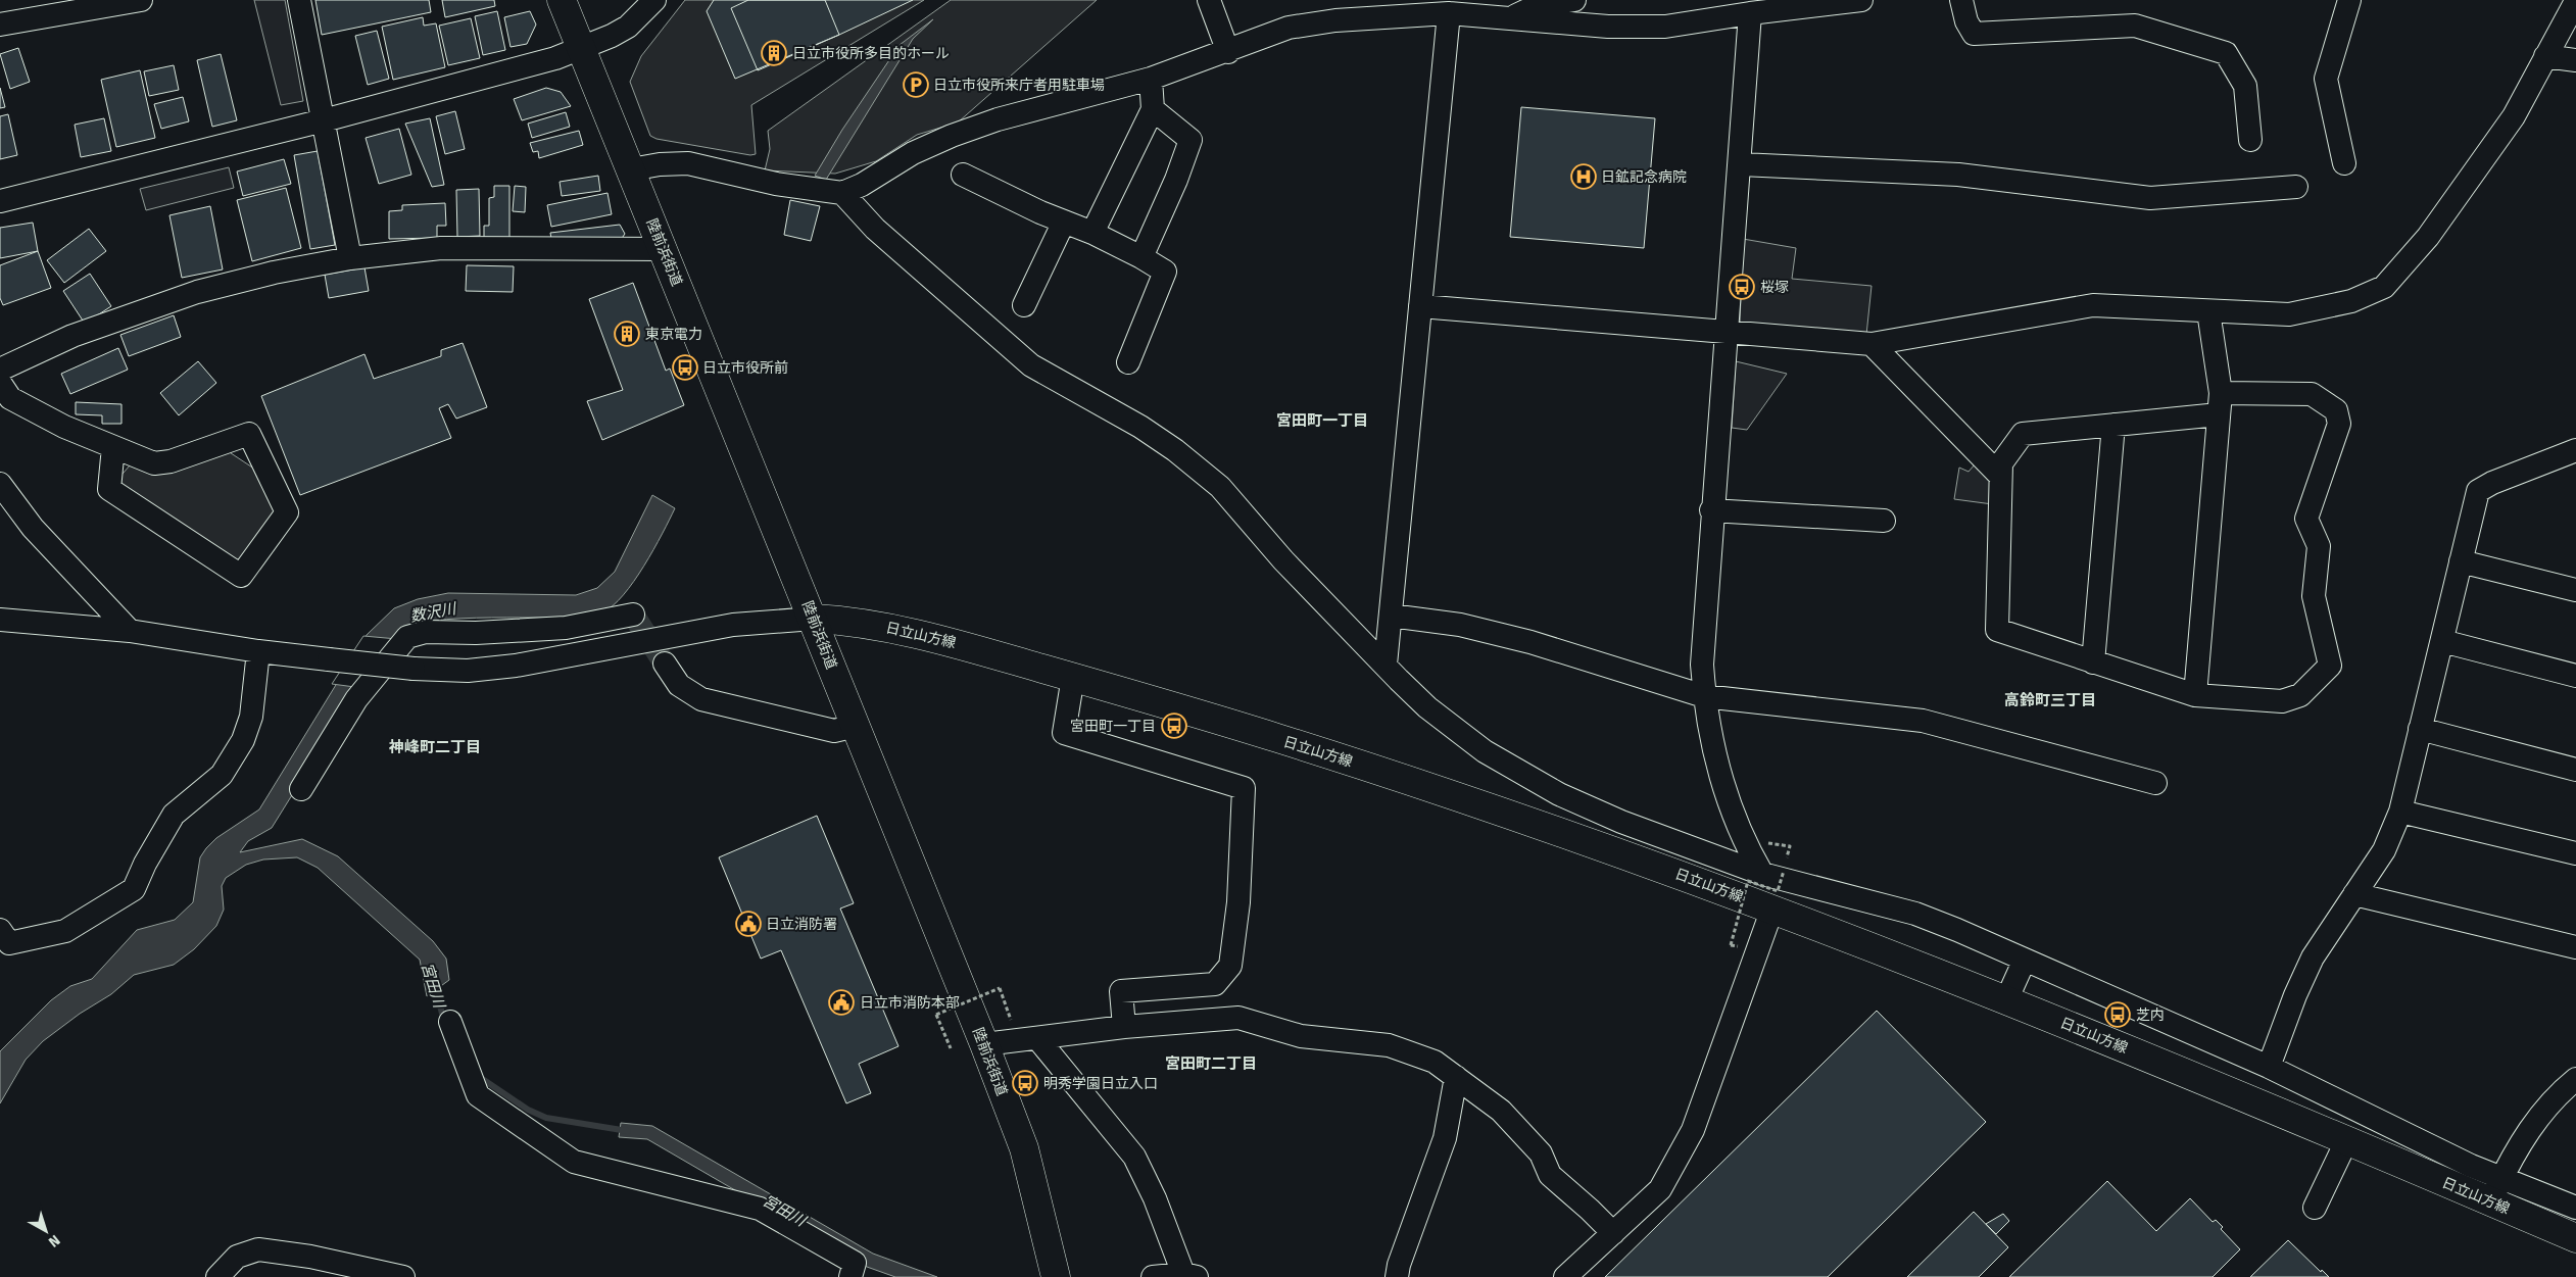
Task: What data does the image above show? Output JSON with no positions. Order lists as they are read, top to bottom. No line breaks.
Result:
{"streets":{"main road":["陸前浜街道","日立山方線"]},"crossings":[["陸前浜街道","日立山方線"]],"districts":["宮田町一丁目","高鈴町三丁目","神峰町二丁目","宮田町二丁目"],"water":["数沢川","宮田川"],"places":{"building":["日立市役所多目的ホール","東京電力"],"parking":["日立市役所来庁者用駐車場"],"hospital":["日鉱記念病院"],"bus stop":["桜塚","日立市役所前","宮田町一丁目","芝内","明秀学園日立入口"],"public building":["日立消防署","日立市消防本部"]},"north":"bottom right"}
